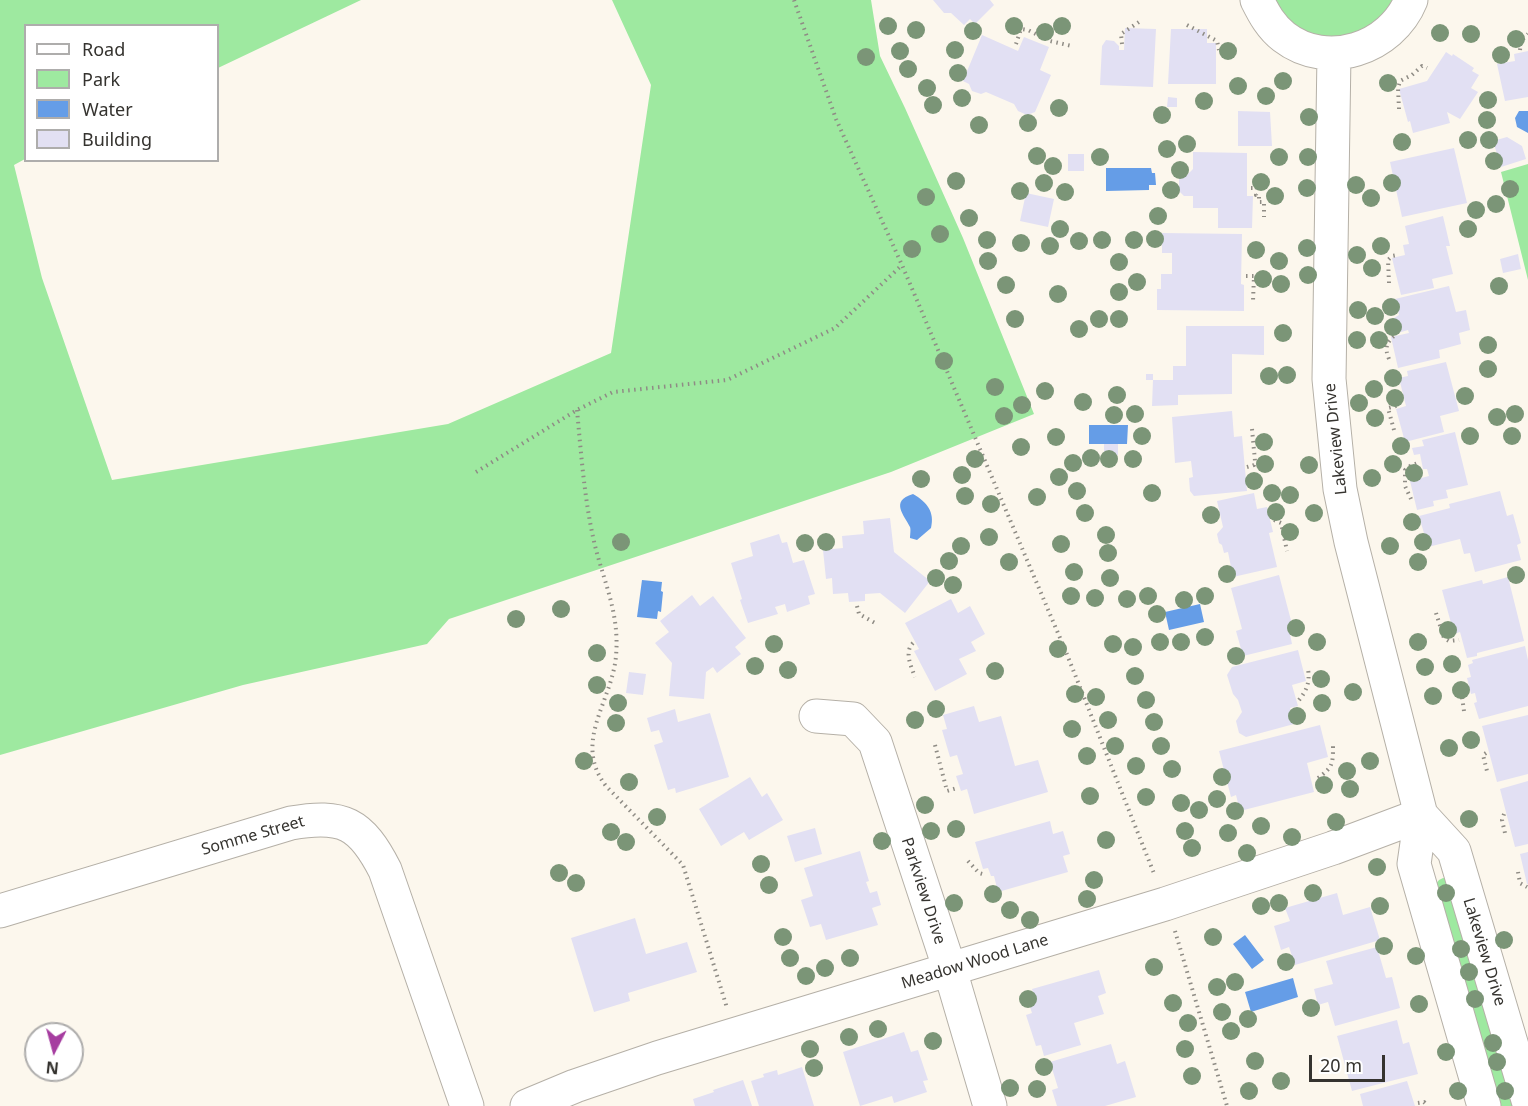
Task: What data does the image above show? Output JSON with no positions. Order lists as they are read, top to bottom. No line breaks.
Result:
{"streets":{"street":["Lakeview Drive","Somme Street","Parkview Drive","Meadow Wood Lane"]},"crossings":[["Lakeview Drive","Meadow Wood Lane"],["Parkview Drive","Meadow Wood Lane"]],"legend":["Road","Park","Water","Building"],"scale_bar":"20 m","north":"bottom"}
